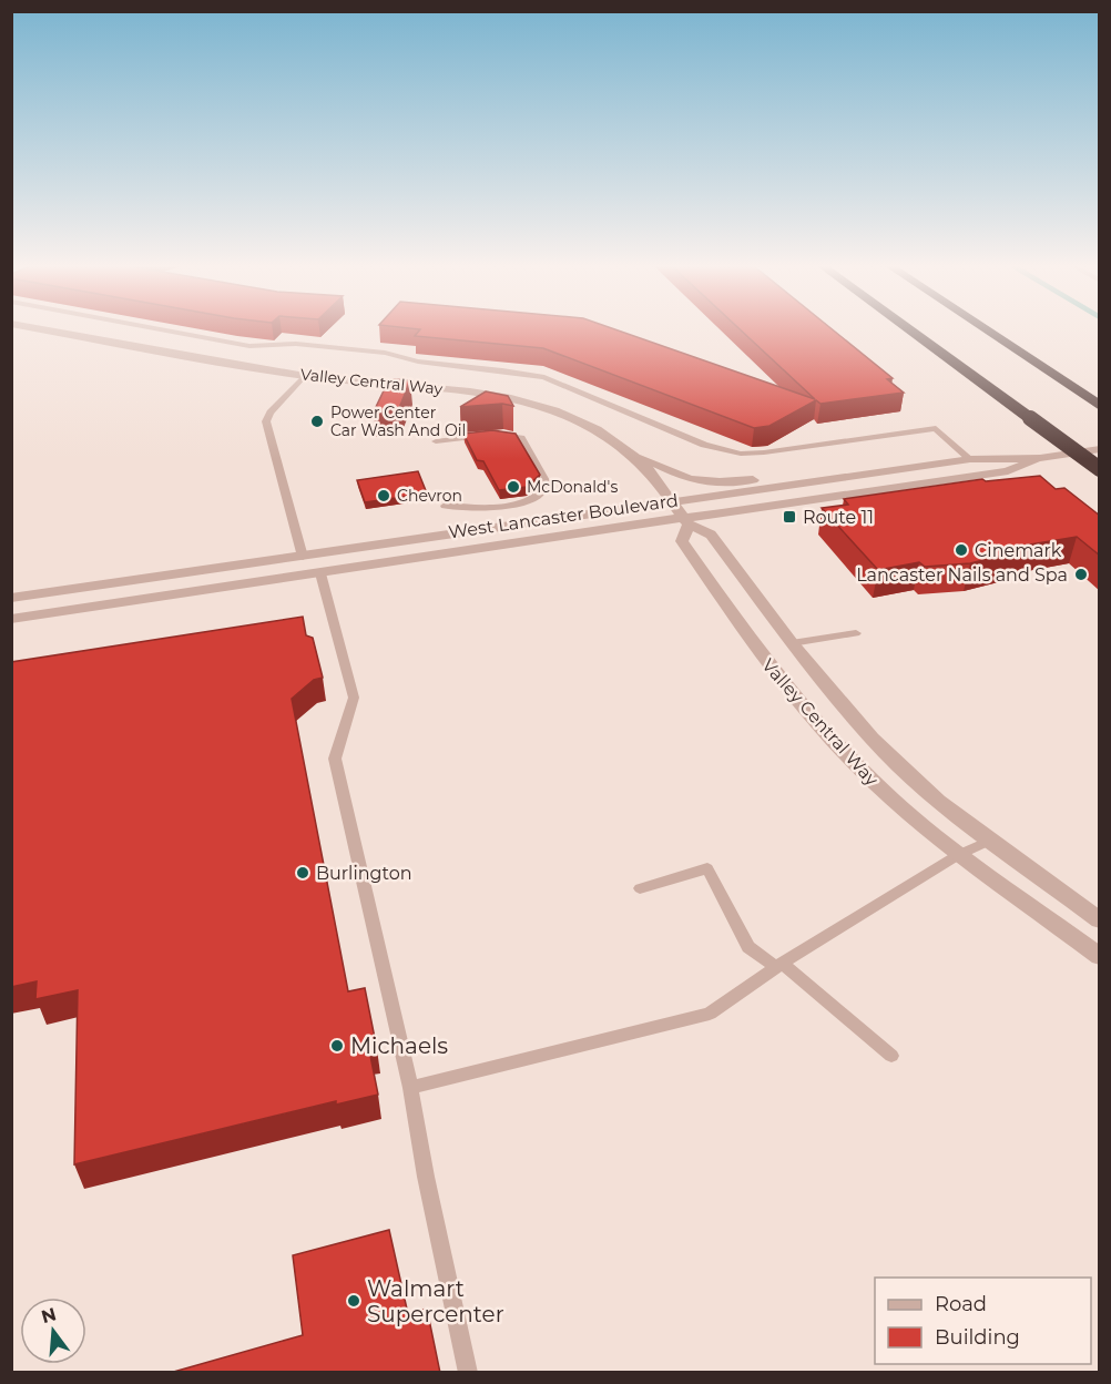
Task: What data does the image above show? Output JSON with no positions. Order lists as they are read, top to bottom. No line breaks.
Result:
{"streets":{"street":["Valley Central Way","West Lancaster Boulevard"]},"crossings":[["Valley Central Way","West Lancaster Boulevard"]],"places":{"other":["Power Center Car Wash And Oil","McDonald's","Chevron","Cinemark","Lancaster Nails and Spa","Burlington","Michaels","Walmart Supercenter"],"transit":["Route 11"]},"legend":["Road","Building"],"north":"top"}
